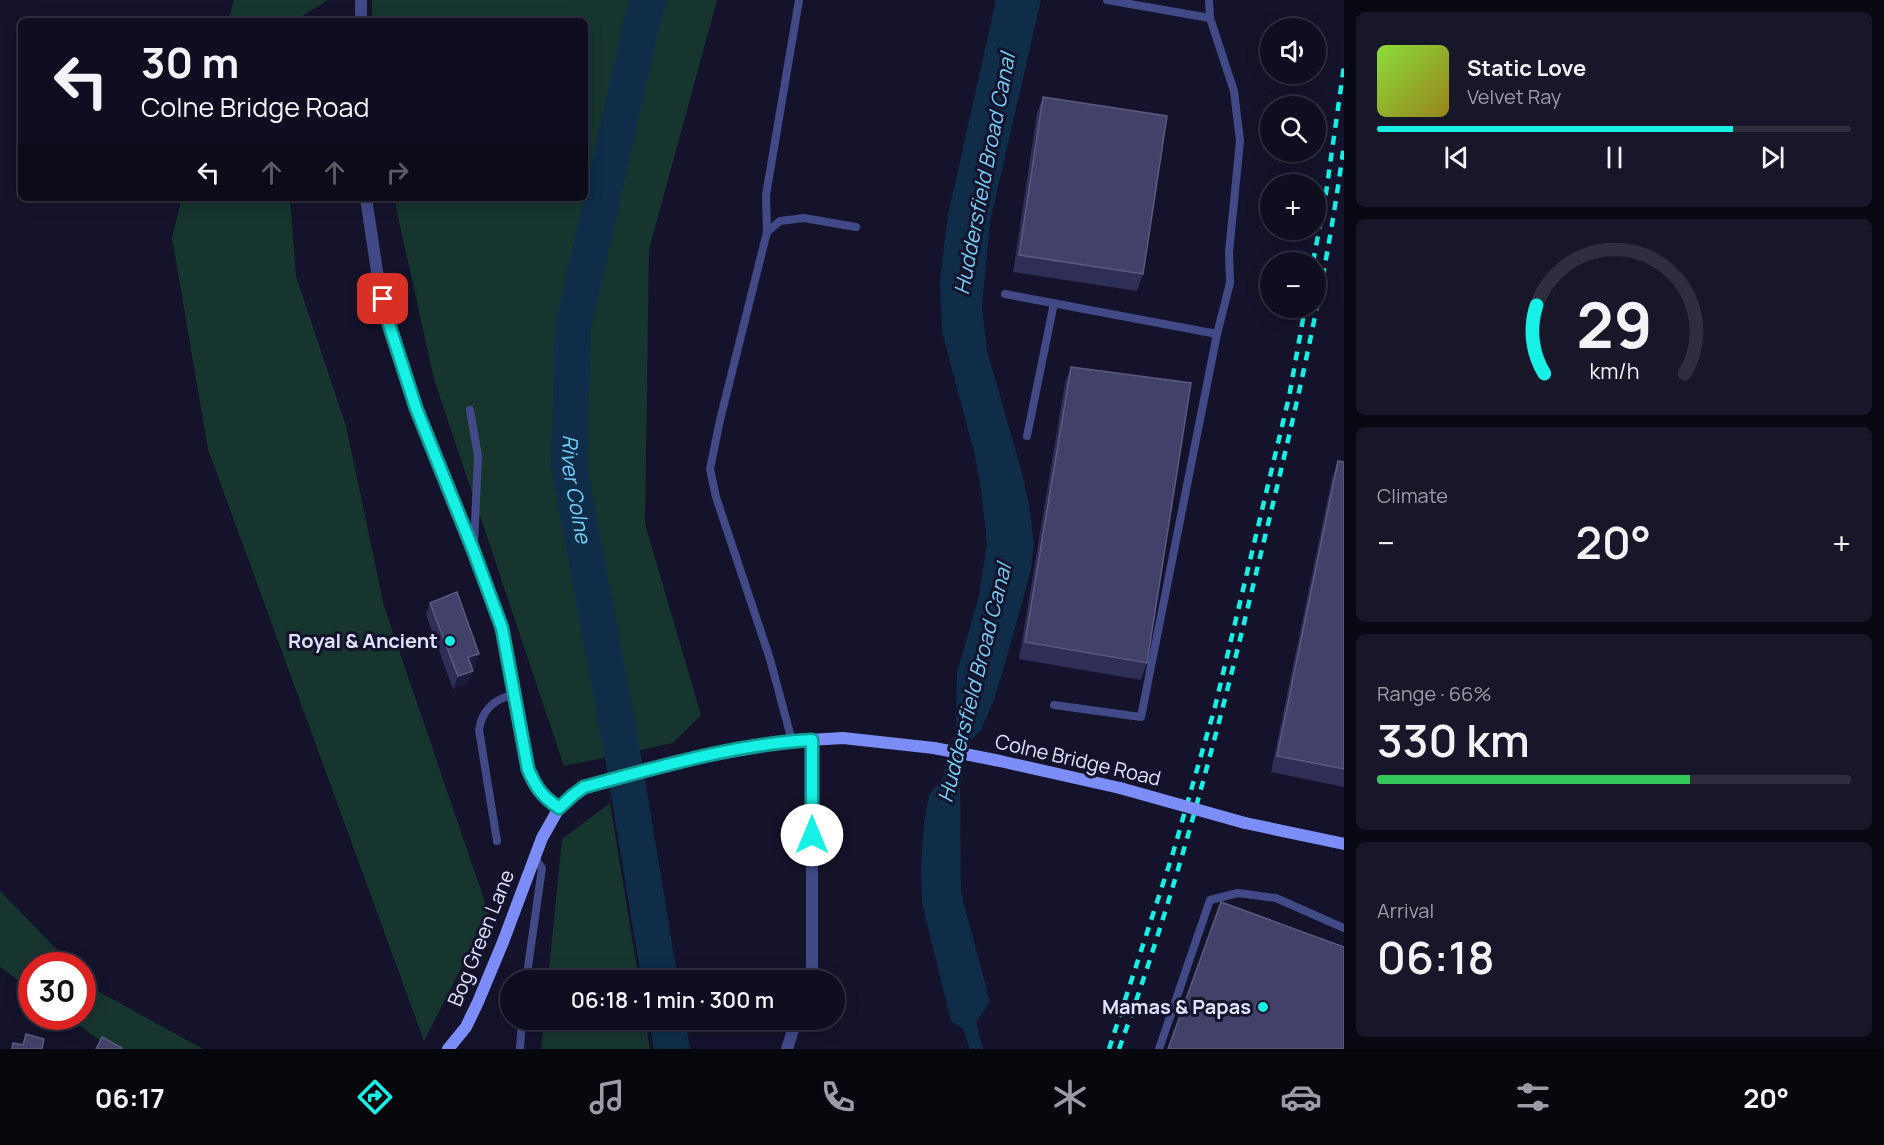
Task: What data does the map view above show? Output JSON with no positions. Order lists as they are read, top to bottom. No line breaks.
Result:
{"streets":{"main road":["Colne Bridge Road","Bog Green Lane"]},"crossings":[["Colne Bridge Road","Bog Green Lane"]],"water":["Huddersfield Broad Canal","River Colne"],"places":["Royal & Ancient","Mamas & Papas"],"page":{"map_buttons":["+","−"],"turn":["30 m","Colne Bridge Road"],"song":["Static Love","Velvet Ray"],"tile":["Climate",["Range · 66%","330 km"],["Arrival","06:18"]],"heat":["−","20°","+"],"limit":"30","trip":"06:18 · 1 min · 300 m","tabs":["06:17","20°"],"gauge":["29","km/h"]}}
